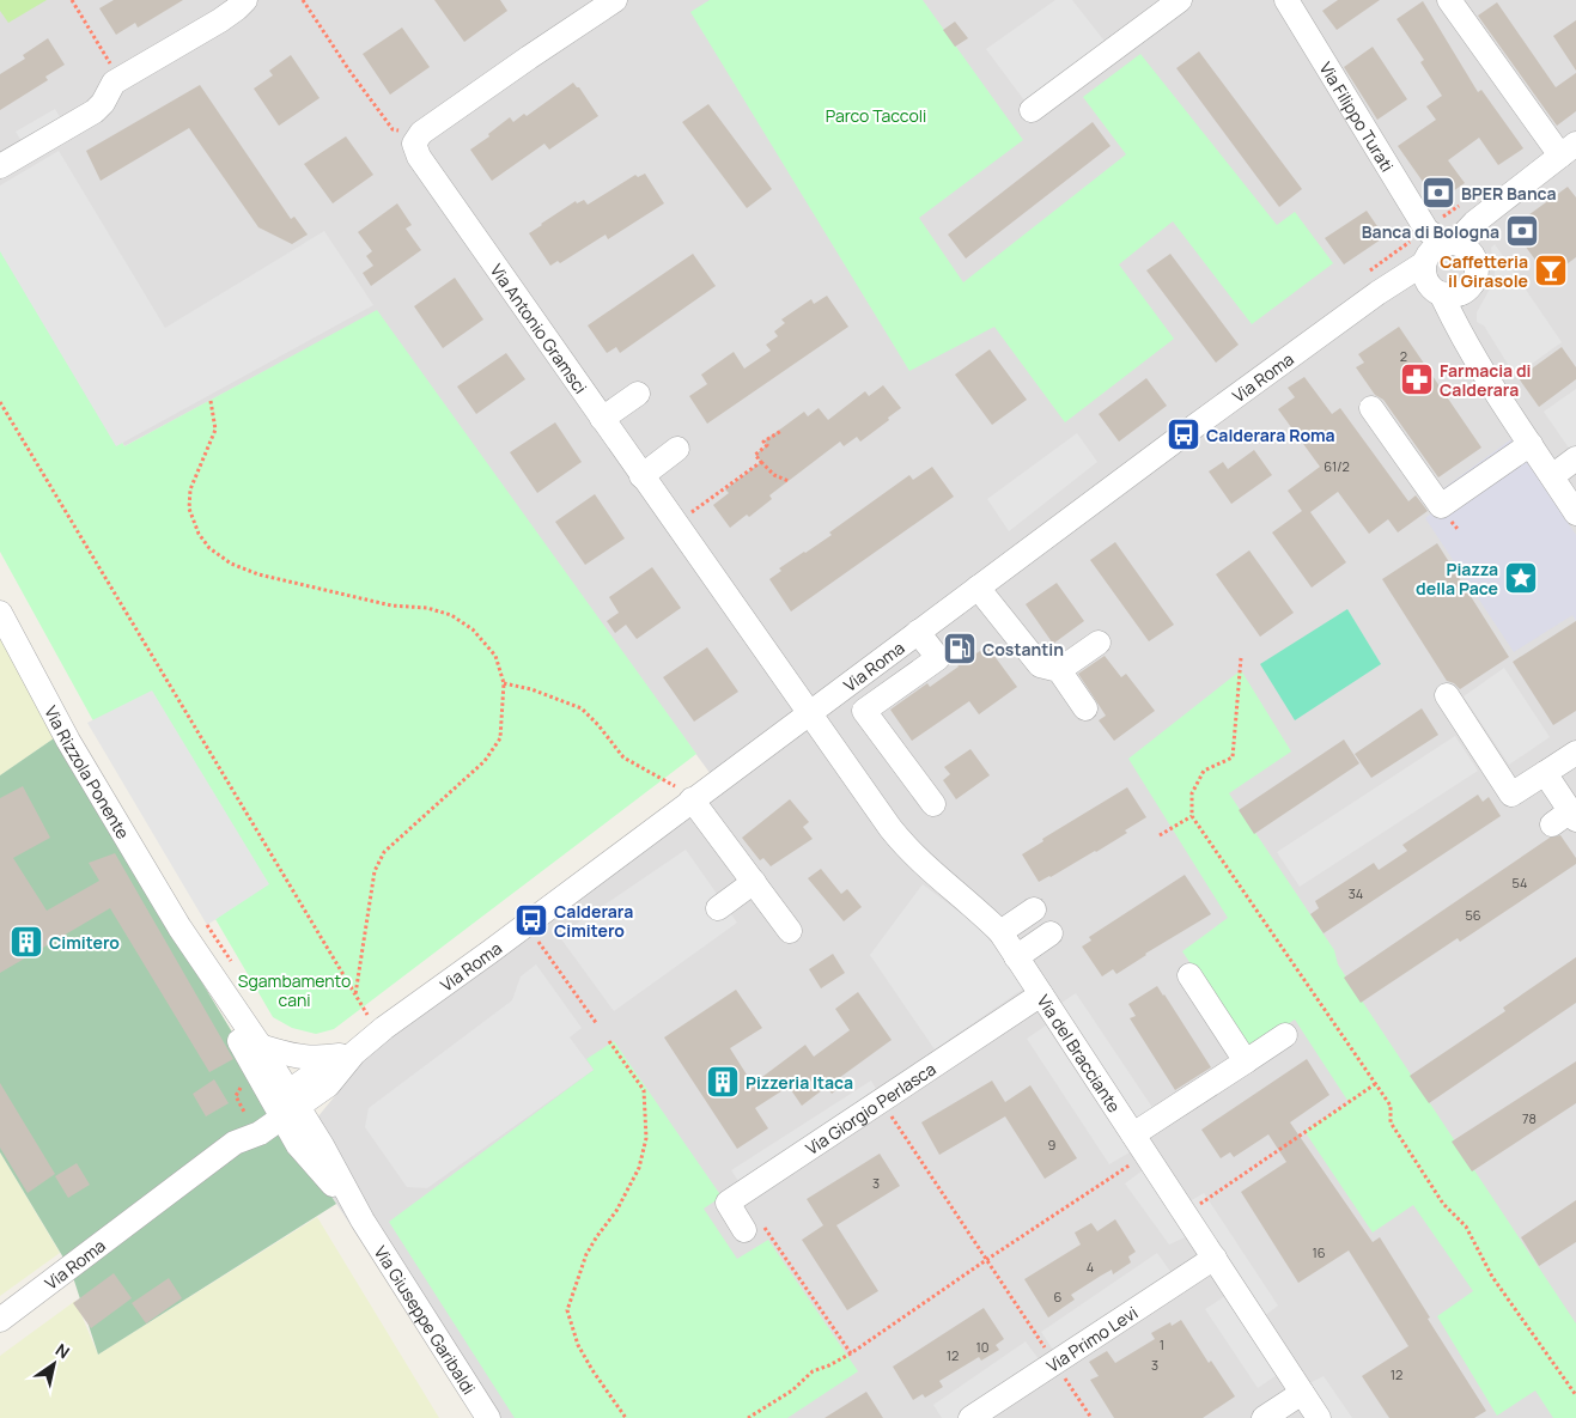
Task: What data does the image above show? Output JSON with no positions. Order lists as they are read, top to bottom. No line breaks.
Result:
{"streets":{"street":["Via Filippo Turati","Via Antonio Gramsci","Via Roma","Via Rizzola Ponente","Via del Bracciante","Via Giorgio Perlasca","Via Giuseppe Garibaldi","Via Primo Levi"]},"crossings":[["Via Filippo Turati","Via Roma"],["Via Antonio Gramsci","Via Roma"],["Via Antonio Gramsci","Via del Bracciante"],["Via Roma","Via Rizzola Ponente"],["Via Roma","Via del Bracciante"],["Via Roma","Via Giuseppe Garibaldi"],["Via Rizzola Ponente","Via Giuseppe Garibaldi"],["Via del Bracciante","Via Giorgio Perlasca"],["Via del Bracciante","Via Primo Levi"]],"parks":["Parco Taccoli","Sgambamento cani"],"places":{"bank":["BPER Banca","Banca di Bologna"],"bar":["Caffetteria il Girasole"],"pharmacy":["Farmacia di Calderara"],"bus stop":["Calderara Roma","Calderara Cimitero"],"place":["Piazza della Pace"],"fuel station":["Costantin"],"building":["Cimitero","Pizzeria Itaca"]},"house_numbers":["2","61/2","54","34","56","78","9","3","16","4","6","1","10","12","3","12"],"north":"top right"}
